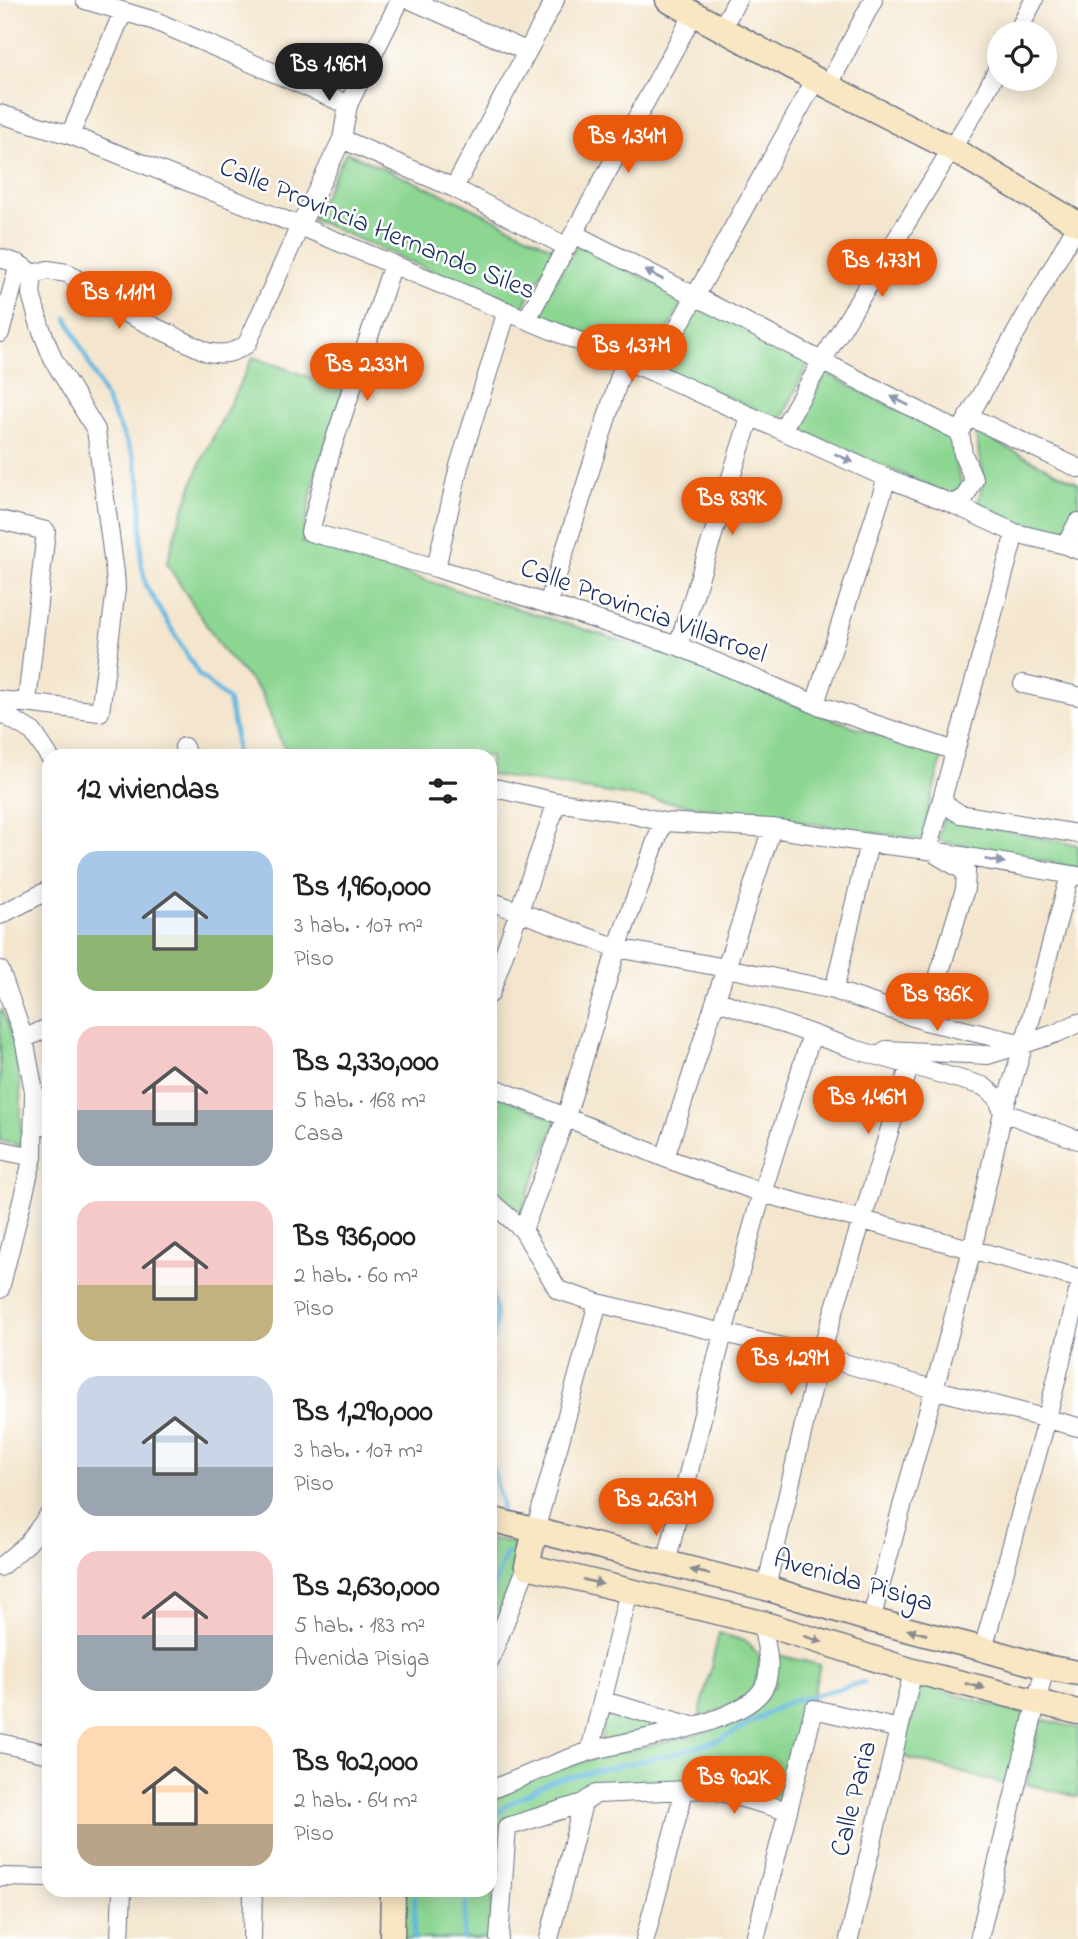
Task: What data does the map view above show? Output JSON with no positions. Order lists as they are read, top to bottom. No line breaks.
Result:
{"streets":{"street":["Calle Provincia Hernando Siles","Calle Provincia Villarroel","Avenida Pisiga","Calle Paria"]},"crossings":[["Calle Provincia Hernando Siles","Calle Provincia Villarroel"]],"page":{"price":["Bs 1.96M","Bs 1.34M","Bs 1.73M","Bs 1.11M","Bs 1.37M","Bs 2.33M","Bs 839K","Bs 936K","Bs 1.46M","Bs 1.29M","Bs 2.63M","Bs 902K"],"heading":"12 viviendas","list":[{"name":"Bs 1,960,000","note":"3 hab. · 107 m² · Piso"},{"name":"Bs 2,330,000","note":"5 hab. · 168 m² · Casa"},{"name":"Bs 936,000","note":"2 hab. · 60 m² · Piso"},{"name":"Bs 1,290,000","note":"3 hab. · 107 m² · Piso"},{"name":"Bs 2,630,000","note":"5 hab. · 183 m² · Avenida Pisiga"},{"name":"Bs 902,000","note":"2 hab. · 64 m² · Piso"}]}}
